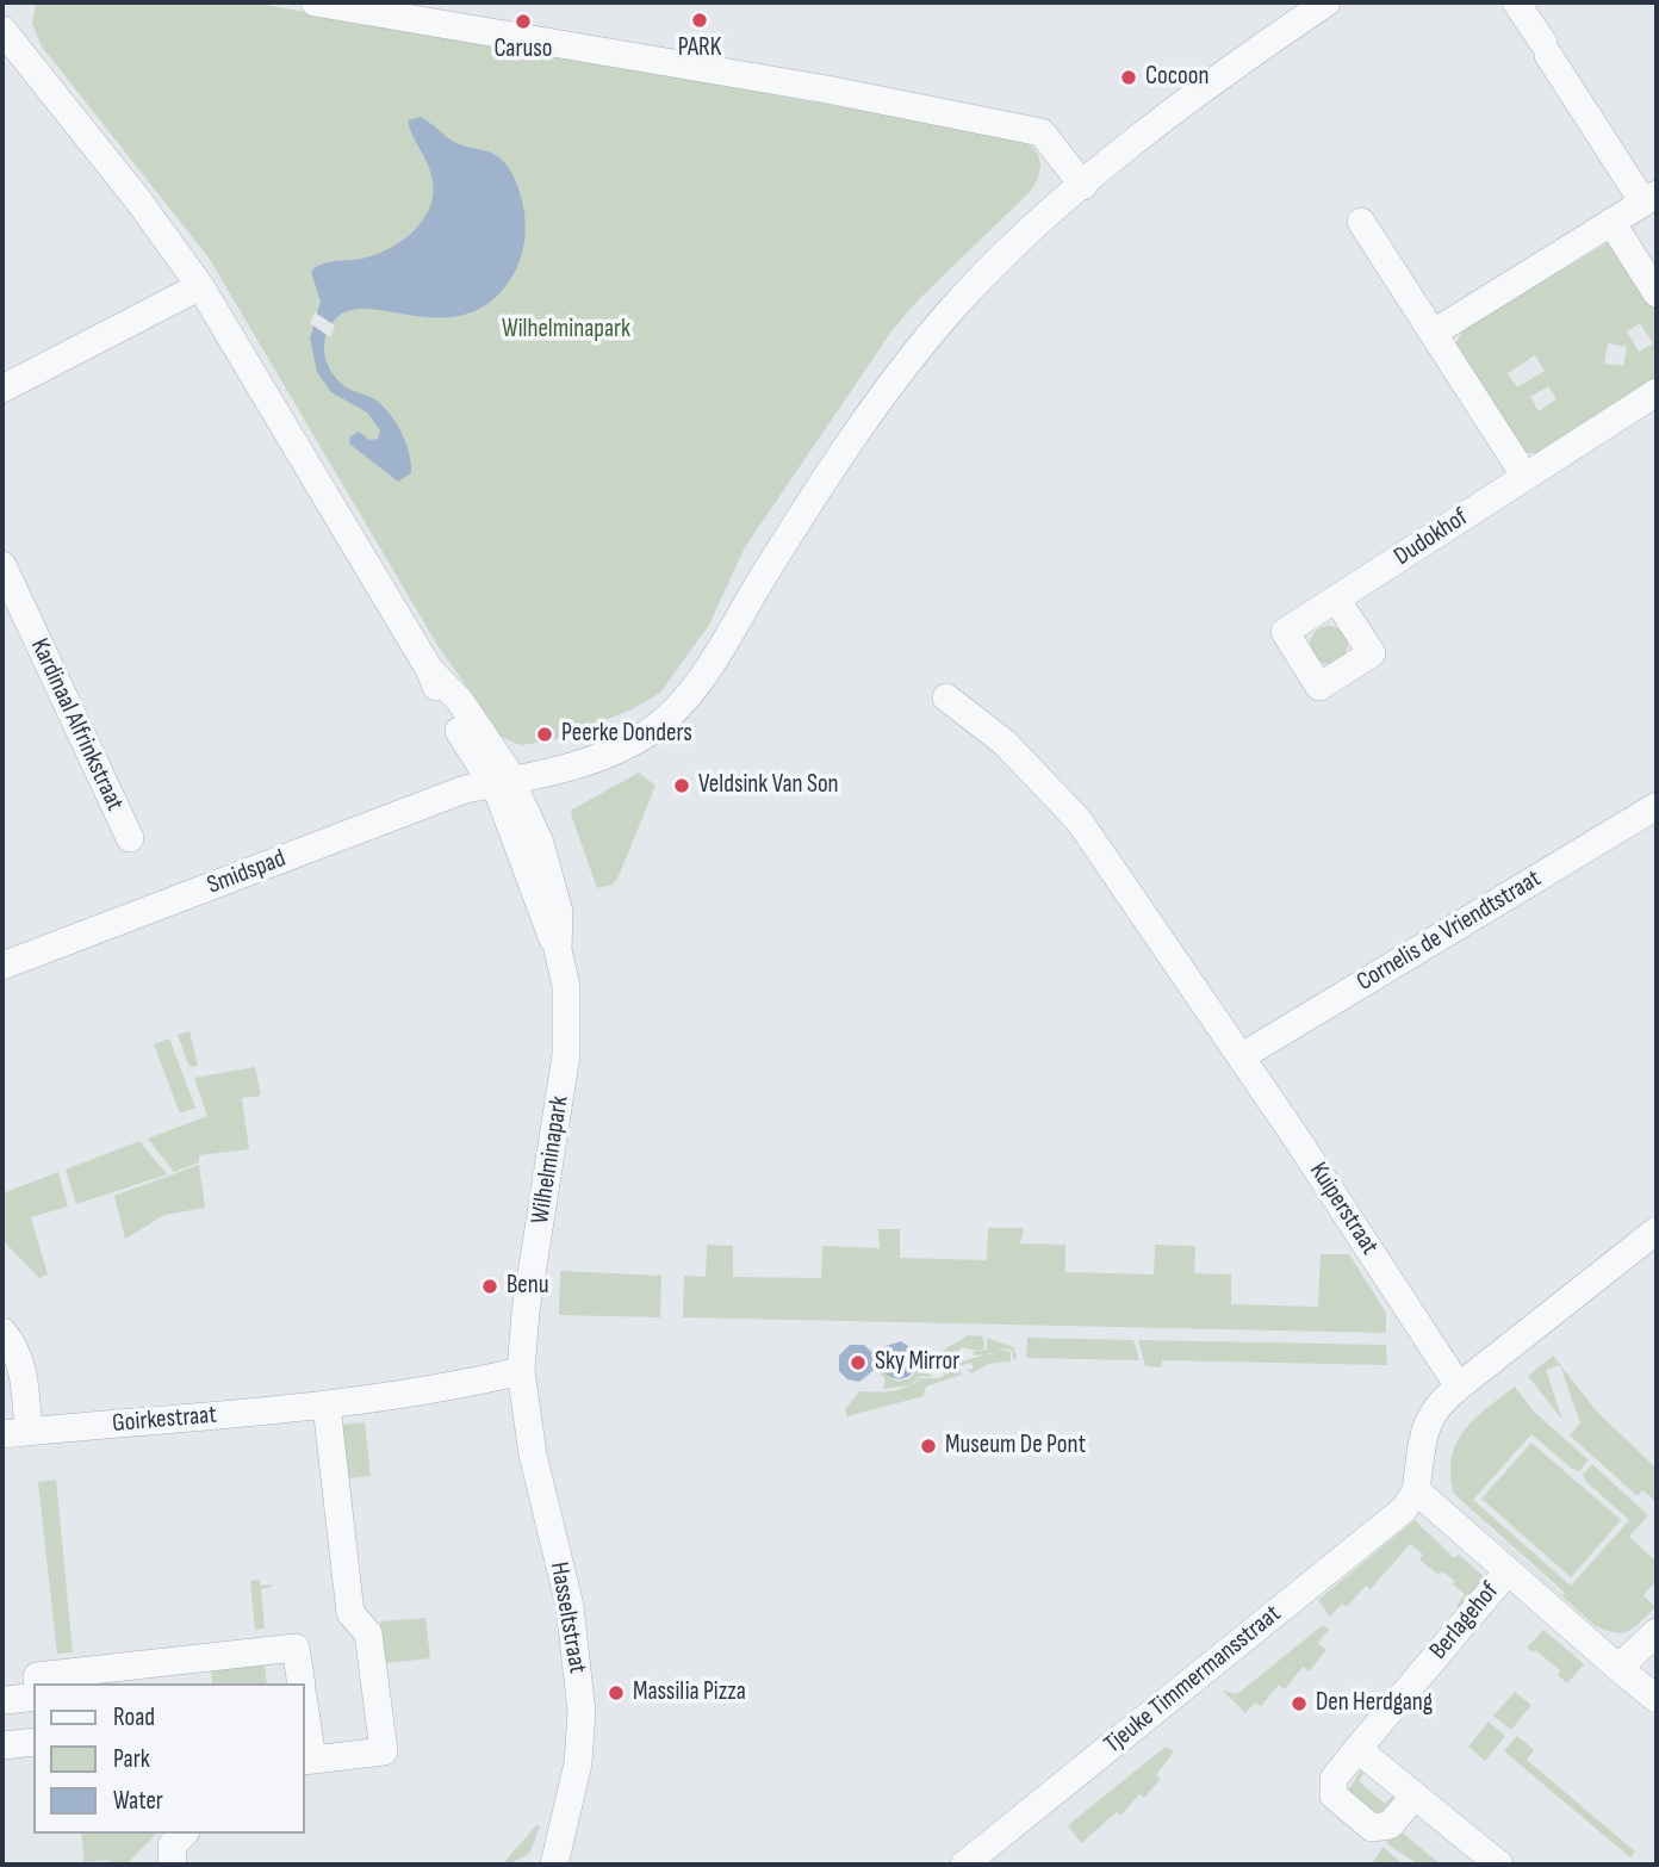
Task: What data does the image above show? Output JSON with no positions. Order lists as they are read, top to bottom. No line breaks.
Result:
{"streets":{"street":["Dudokhof","Kardinaal Alfrinkstraat","Smidspad","Cornelis de Vriendtstraat","Wilhelminapark","Kuiperstraat","Goirkestraat","Hasseltstraat","Berlagehof","Tjeuke Timmermansstraat"]},"crossings":[["Smidspad","Wilhelminapark"],["Cornelis de Vriendtstraat","Kuiperstraat"],["Wilhelminapark","Goirkestraat"],["Wilhelminapark","Hasseltstraat"],["Goirkestraat","Hasseltstraat"]],"parks":["Wilhelminapark"],"places":["PARK","Caruso","Cocoon","Peerke Donders","Veldsink Van Son","Benu","Sky Mirror","Museum De Pont","Massilia Pizza","Den Herdgang"],"legend":["Road","Park","Water"]}
